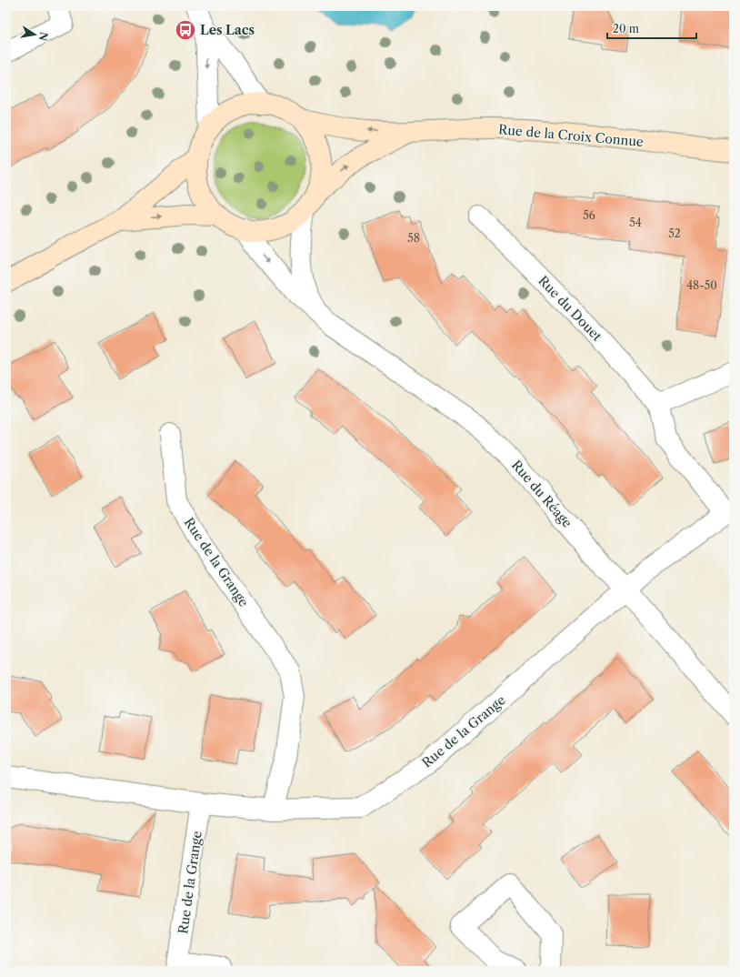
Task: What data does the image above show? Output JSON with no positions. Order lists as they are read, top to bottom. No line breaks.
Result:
{"streets":{"main road":["Rue de la Croix Connue"],"street":["Rue du Douet","Rue du Réage","Rue de la Grange"]},"crossings":[["Rue de la Croix Connue","Rue du Réage"],["Rue du Douet","Rue du Réage"],["Rue du Douet","Rue de la Grange"],["Rue du Réage","Rue de la Grange"]],"places":{"bus stop":["Les Lacs"]},"house_numbers":["56","54","52","58","48-50"],"scale_bar":"20 m","north":"right"}
